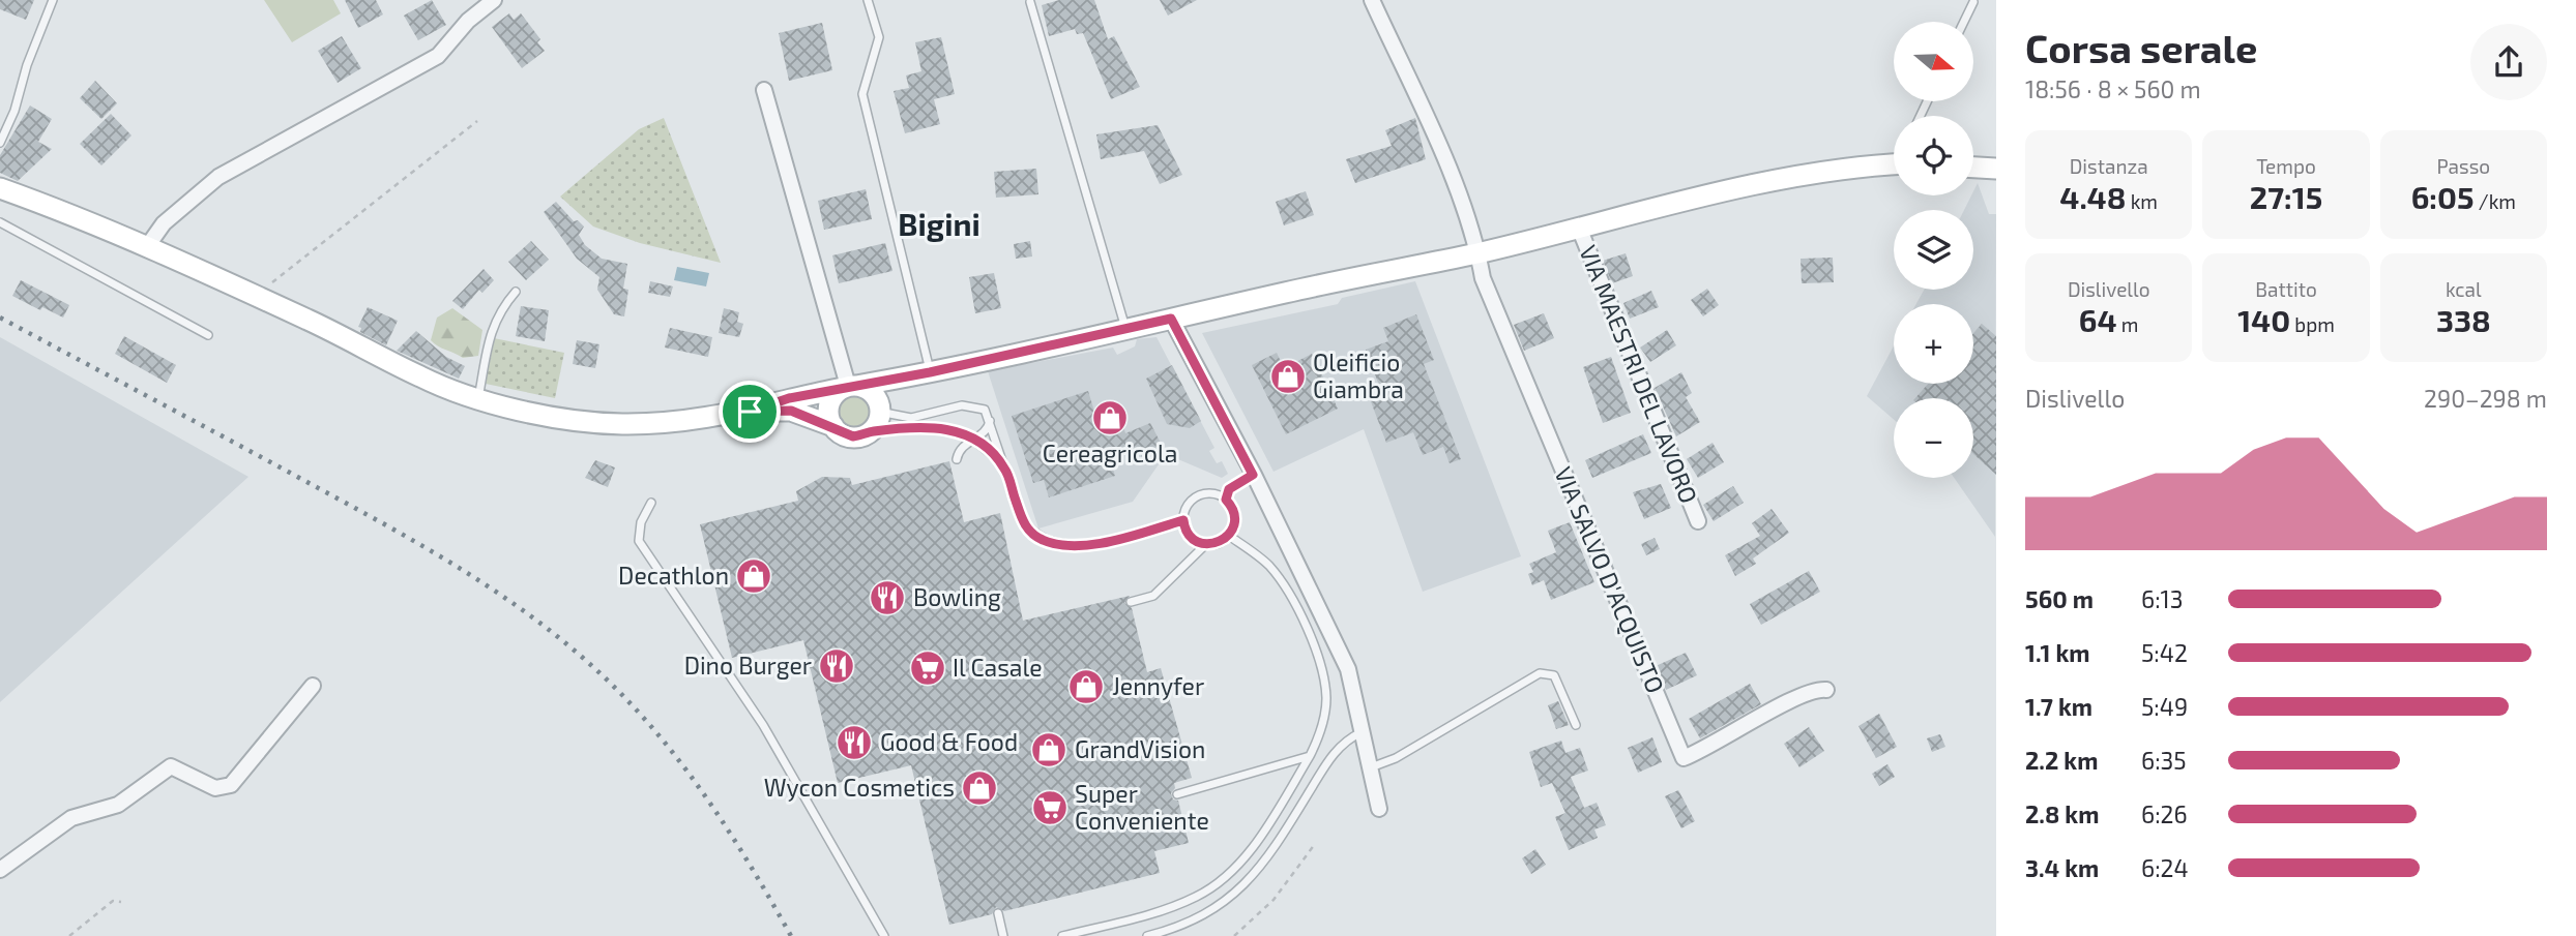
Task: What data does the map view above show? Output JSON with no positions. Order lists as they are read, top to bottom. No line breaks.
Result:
{"streets":{"street":["VIA MAESTRI DEL LAVORO","VIA SALVO D'ACQUISTO"]},"districts":["Bigini"],"places":{"shop":["Oleificio Giambra","Cereagricola","Decathlon","Jennyfer","GrandVision","Wycon Cosmetics"],"restaurant":["Bowling","Dino Burger","Good & Food"],"supermarket":["Il Casale","Super Conveniente"]},"north":"right","page":{"heading":["Corsa serale","18:56 · 8 × 560 m"],"map_buttons":["+","−"],"stats":[["Distanza","4.48 km"],["Tempo","27:15"],["Passo","6:05 /km"],["Dislivello","64 m"],["Battito","140 bpm"],["kcal","338"]],"chart":["Dislivello","290–298 m"],"list":[{"name":"560 m","note":"6:13"},{"name":"1.1 km","note":"5:42"},{"name":"1.7 km","note":"5:49"},{"name":"2.2 km","note":"6:35"},{"name":"2.8 km","note":"6:26"},{"name":"3.4 km","note":"6:24"}]}}
